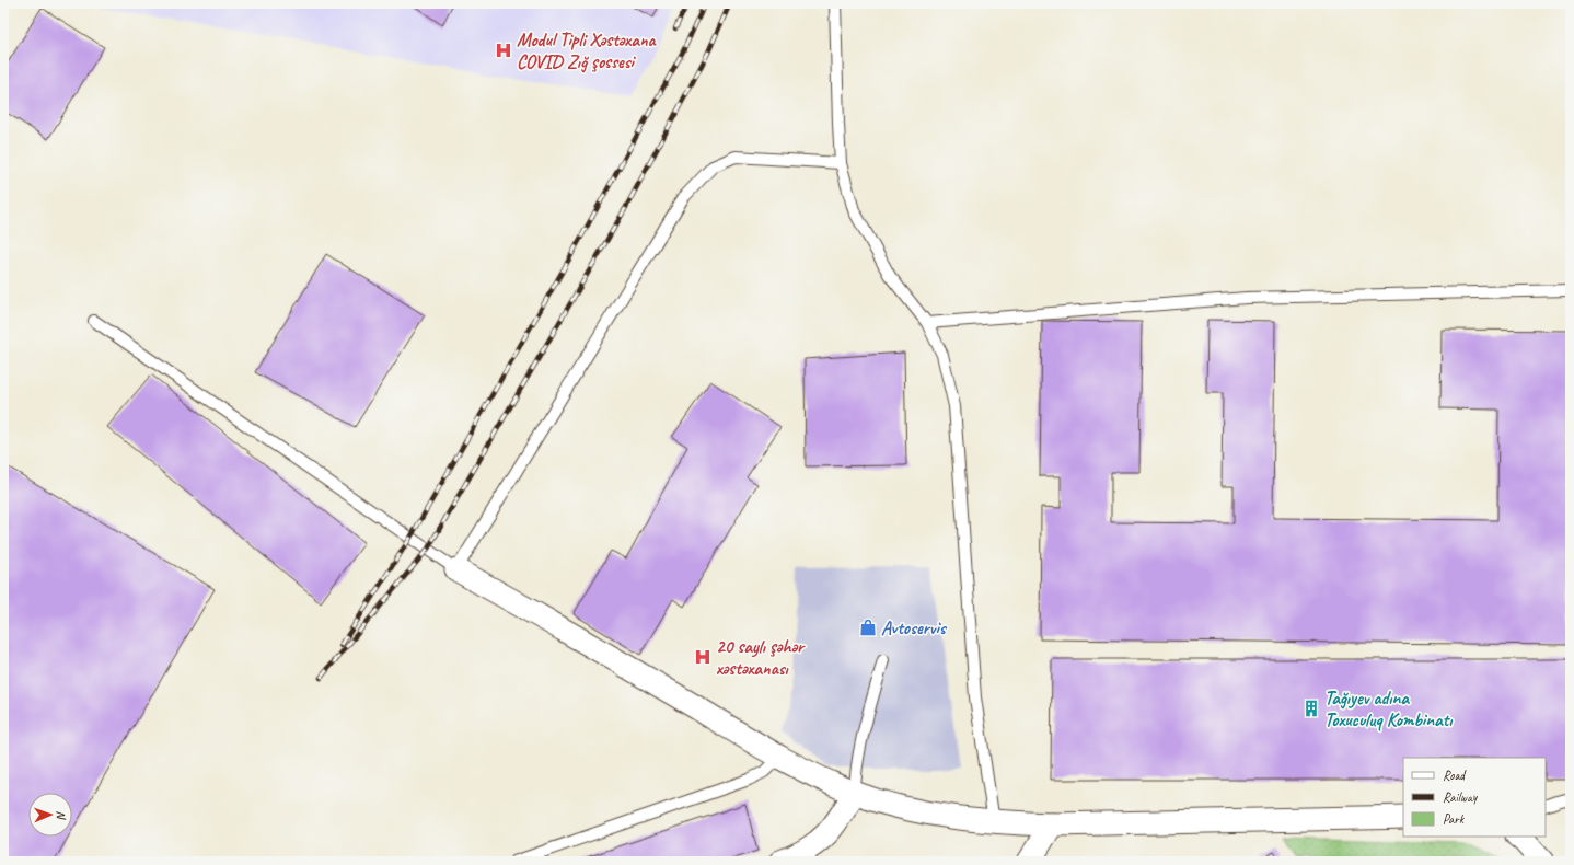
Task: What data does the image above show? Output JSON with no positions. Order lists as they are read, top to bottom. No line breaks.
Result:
{"places":{"hospital":["Modul Tipli Xəstəxana COVID Zığ şossesi","20 saylı şəhər xəstəxanası"],"shop":["Avtoservis"],"building":["Tağıyev adına Toxuculuq Kombinatı"]},"legend":["Road","Railway","Park"],"north":"right"}
